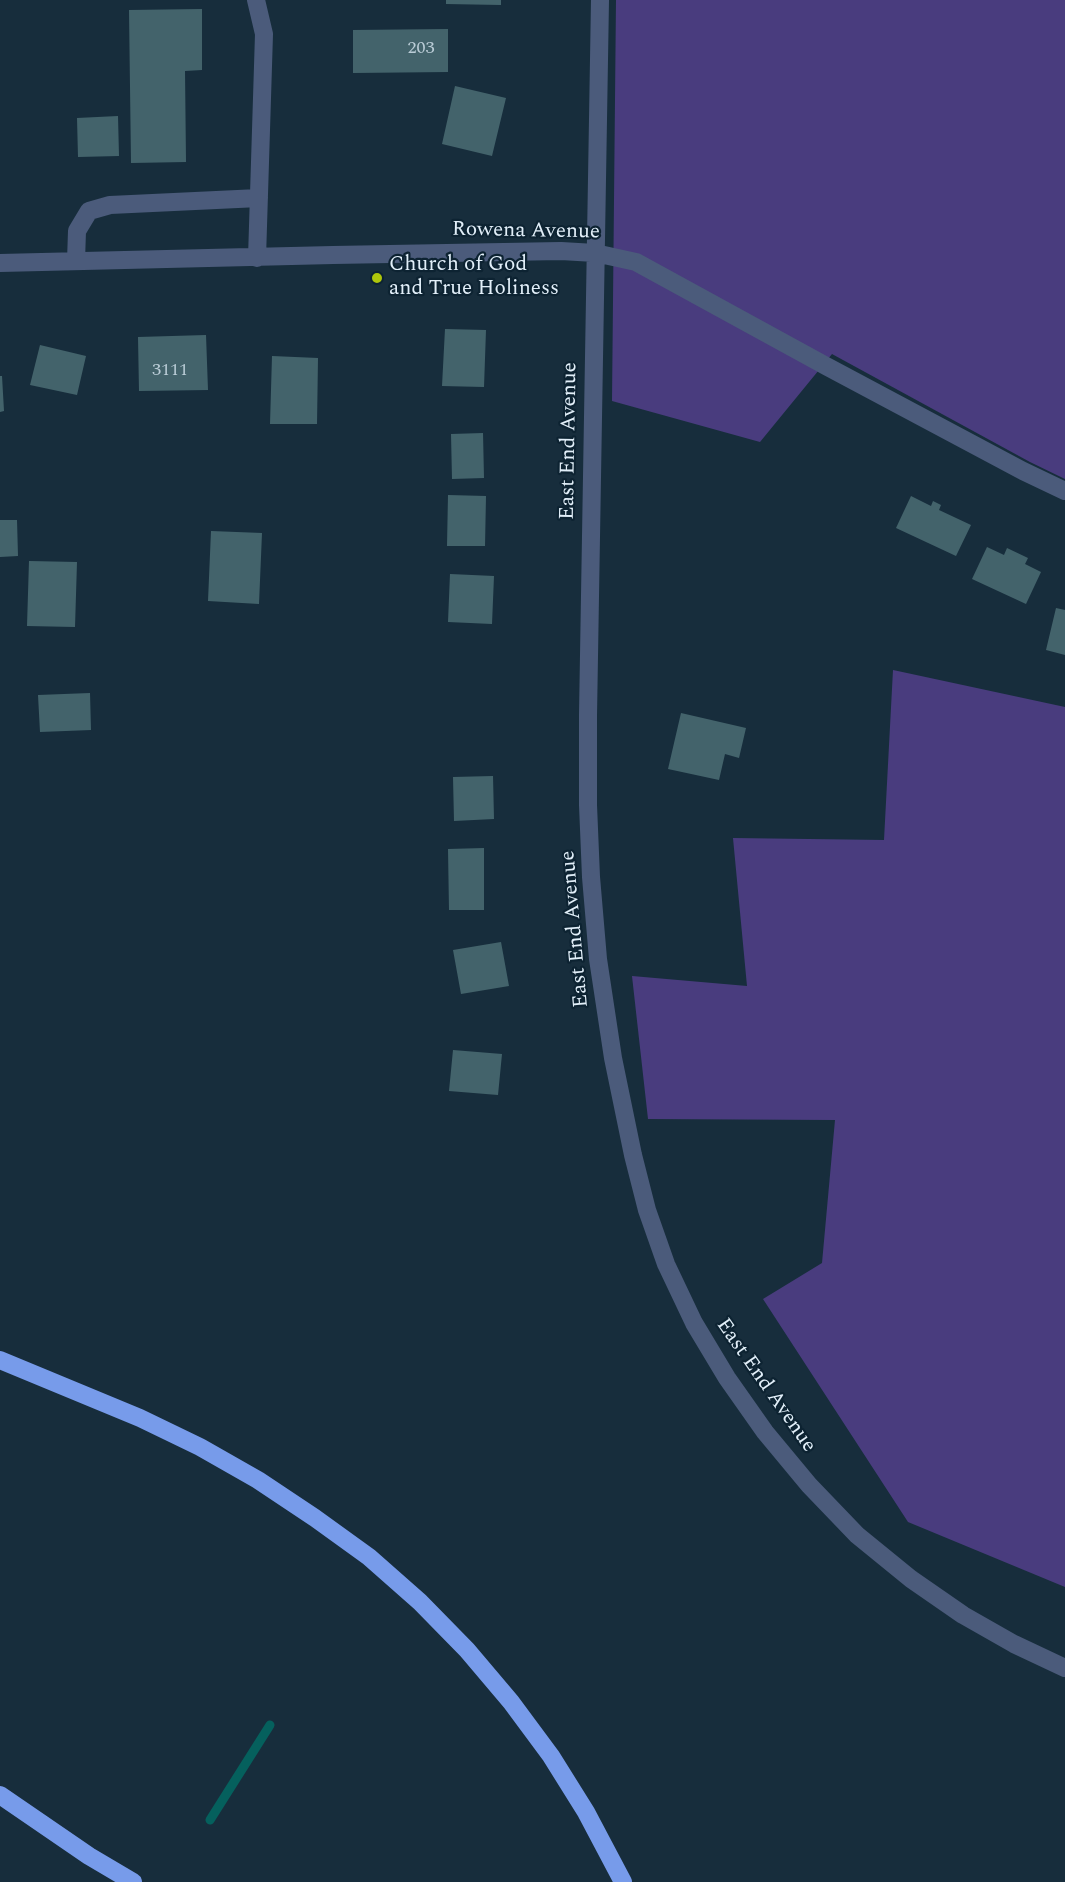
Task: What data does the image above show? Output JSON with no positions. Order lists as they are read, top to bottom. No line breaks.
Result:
{"streets":{"street":["Rowena Avenue","East End Avenue"]},"crossings":[["Rowena Avenue","East End Avenue"]],"places":["Church of God and True Holiness"],"house_numbers":["203","3111"]}
